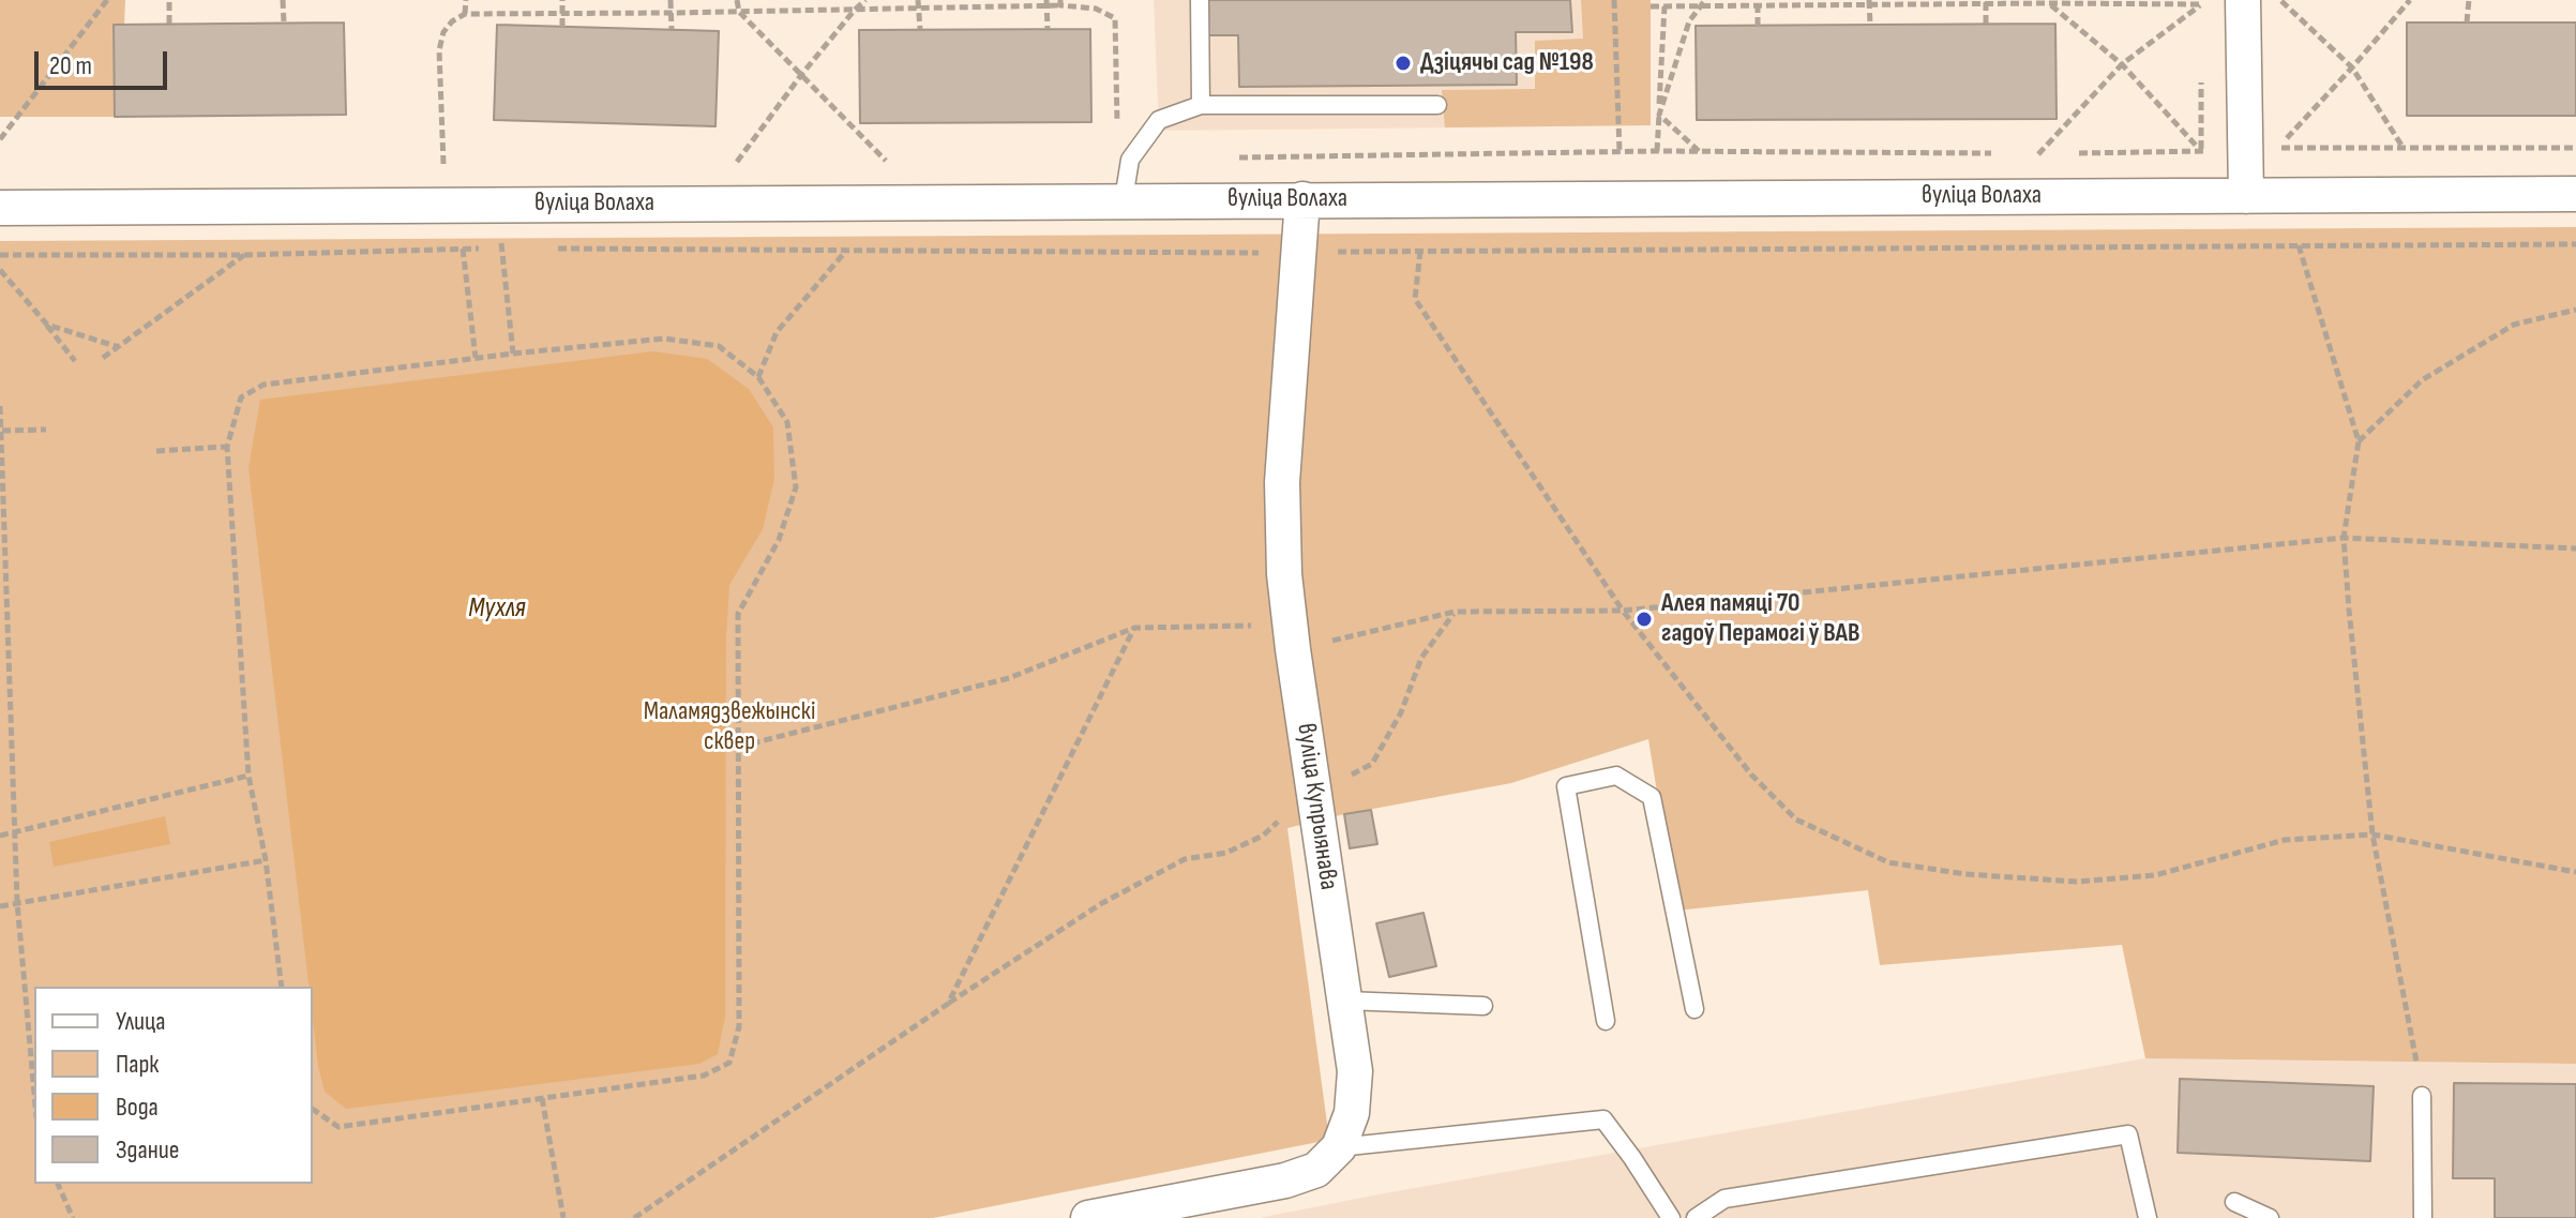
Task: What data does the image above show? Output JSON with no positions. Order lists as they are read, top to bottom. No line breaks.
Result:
{"streets":{"street":["вуліца Волаха","вуліца Купрыянава"]},"crossings":[["вуліца Волаха","вуліца Купрыянава"]],"water":["Мухля"],"parks":["Маламядзвежынскі сквер"],"places":["Дзіцячы сад №198","Алея памяці 70 гадоў Перамогі ў ВАВ"],"legend":["Улица","Парк","Вода","Здание"],"scale_bar":"20 m"}
